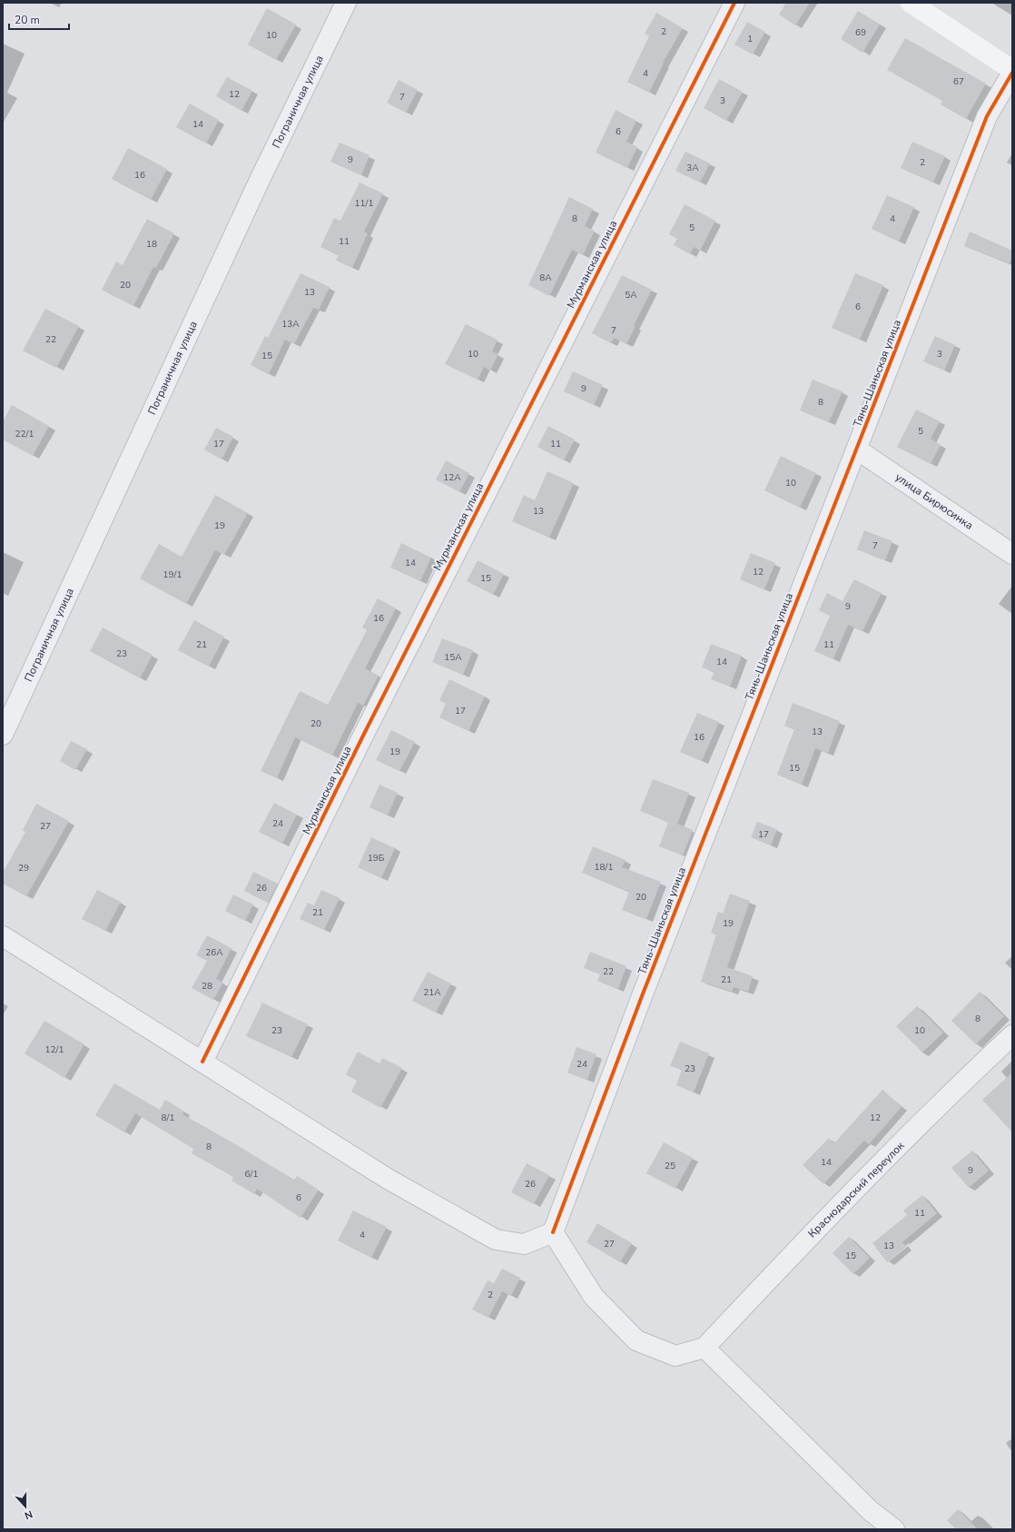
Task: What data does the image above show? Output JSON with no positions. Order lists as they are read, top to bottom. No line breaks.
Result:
{"streets":{"street":["Пограничная улица","Мурманская улица","Тянь-Шаньская улица","улица Бирюсинка","Краснодарский переулок"]},"crossings":[["Тянь-Шаньская улица","улица Бирюсинка"]],"house_numbers":["2","69","10","1","4","67","12","7","3","14","6","9","2","3А","16","11/1","8","4","5","11","18","8А","20","13","5А","6","13А","7","22","10","3","15","9","8","5","22/1","17","11","12А","10","13","19","7","14","12","19/1","15","9","16","21","11","23","15А","14","17","20","13","16","19","15","24","27","17","19Б","18/1","29","26","20","21","19","26А","22","21","28","21А","8","23","10","12/1","24","23","8/1","12","8","14","25","9","6/1","26","6","11","4","27","13","15","2"],"scale_bar":"20 m","north":"bottom"}
